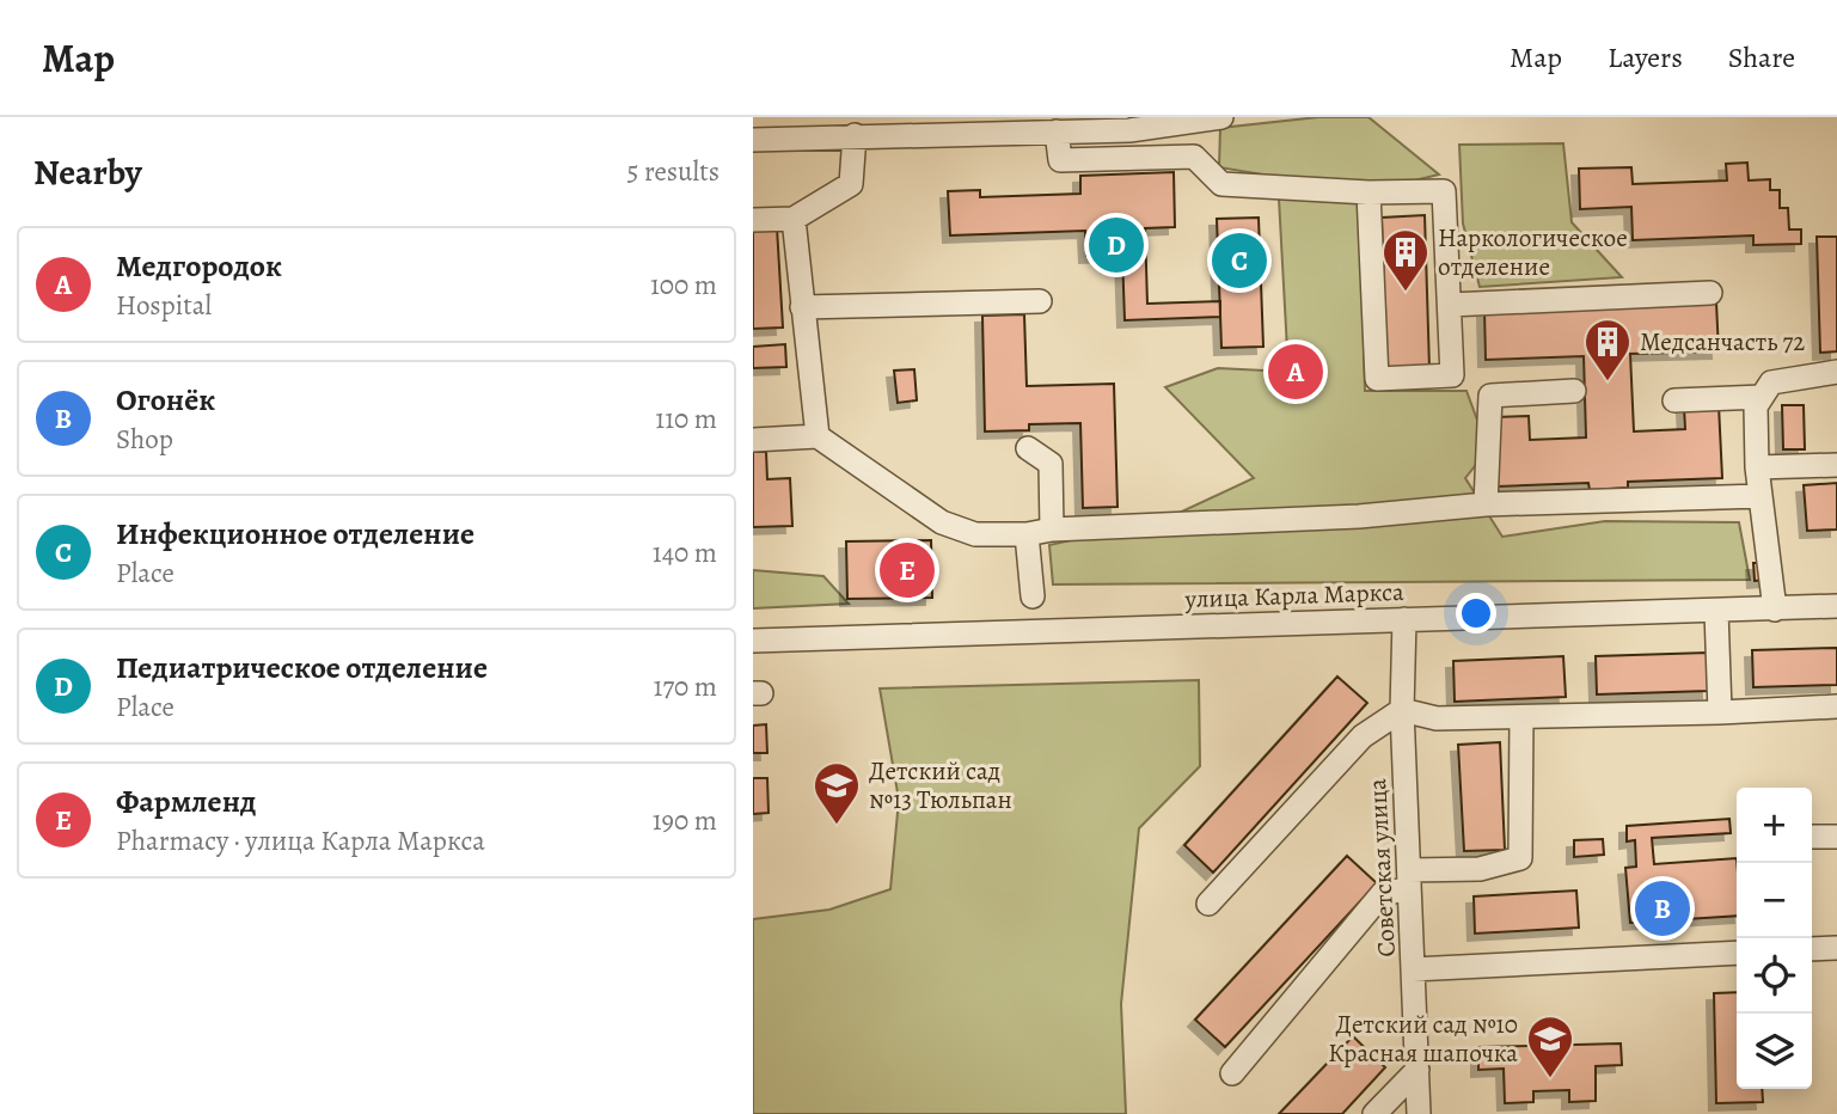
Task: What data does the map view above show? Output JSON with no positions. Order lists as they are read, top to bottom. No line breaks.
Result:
{"streets":{"street":["улица Карла Маркса","Советская улица"]},"crossings":[["улица Карла Маркса","Советская улица"]],"places":{"building":["Наркологическое отделение","Медсанчасть 72"],"school or university":["Детский сад №13 Тюльпан","Детский сад №10 Красная шапочка"]},"page":{"header":"Map","nav":["Map","Layers","Share"],"heading":["Nearby","5 results"],"pins":["D","C","A","E","B"],"list":[{"mark":"A","name":"Медгородок","note":"Hospital","value":"100 m"},{"mark":"B","name":"Огонёк","note":"Shop","value":"110 m"},{"mark":"C","name":"Инфекционное отделение","note":"Place","value":"140 m"},{"mark":"D","name":"Педиатрическое отделение","note":"Place","value":"170 m"},{"mark":"E","name":"Фармленд","note":"Pharmacy · улица Карла Маркса","value":"190 m"}],"map_buttons":["+","−"]}}
